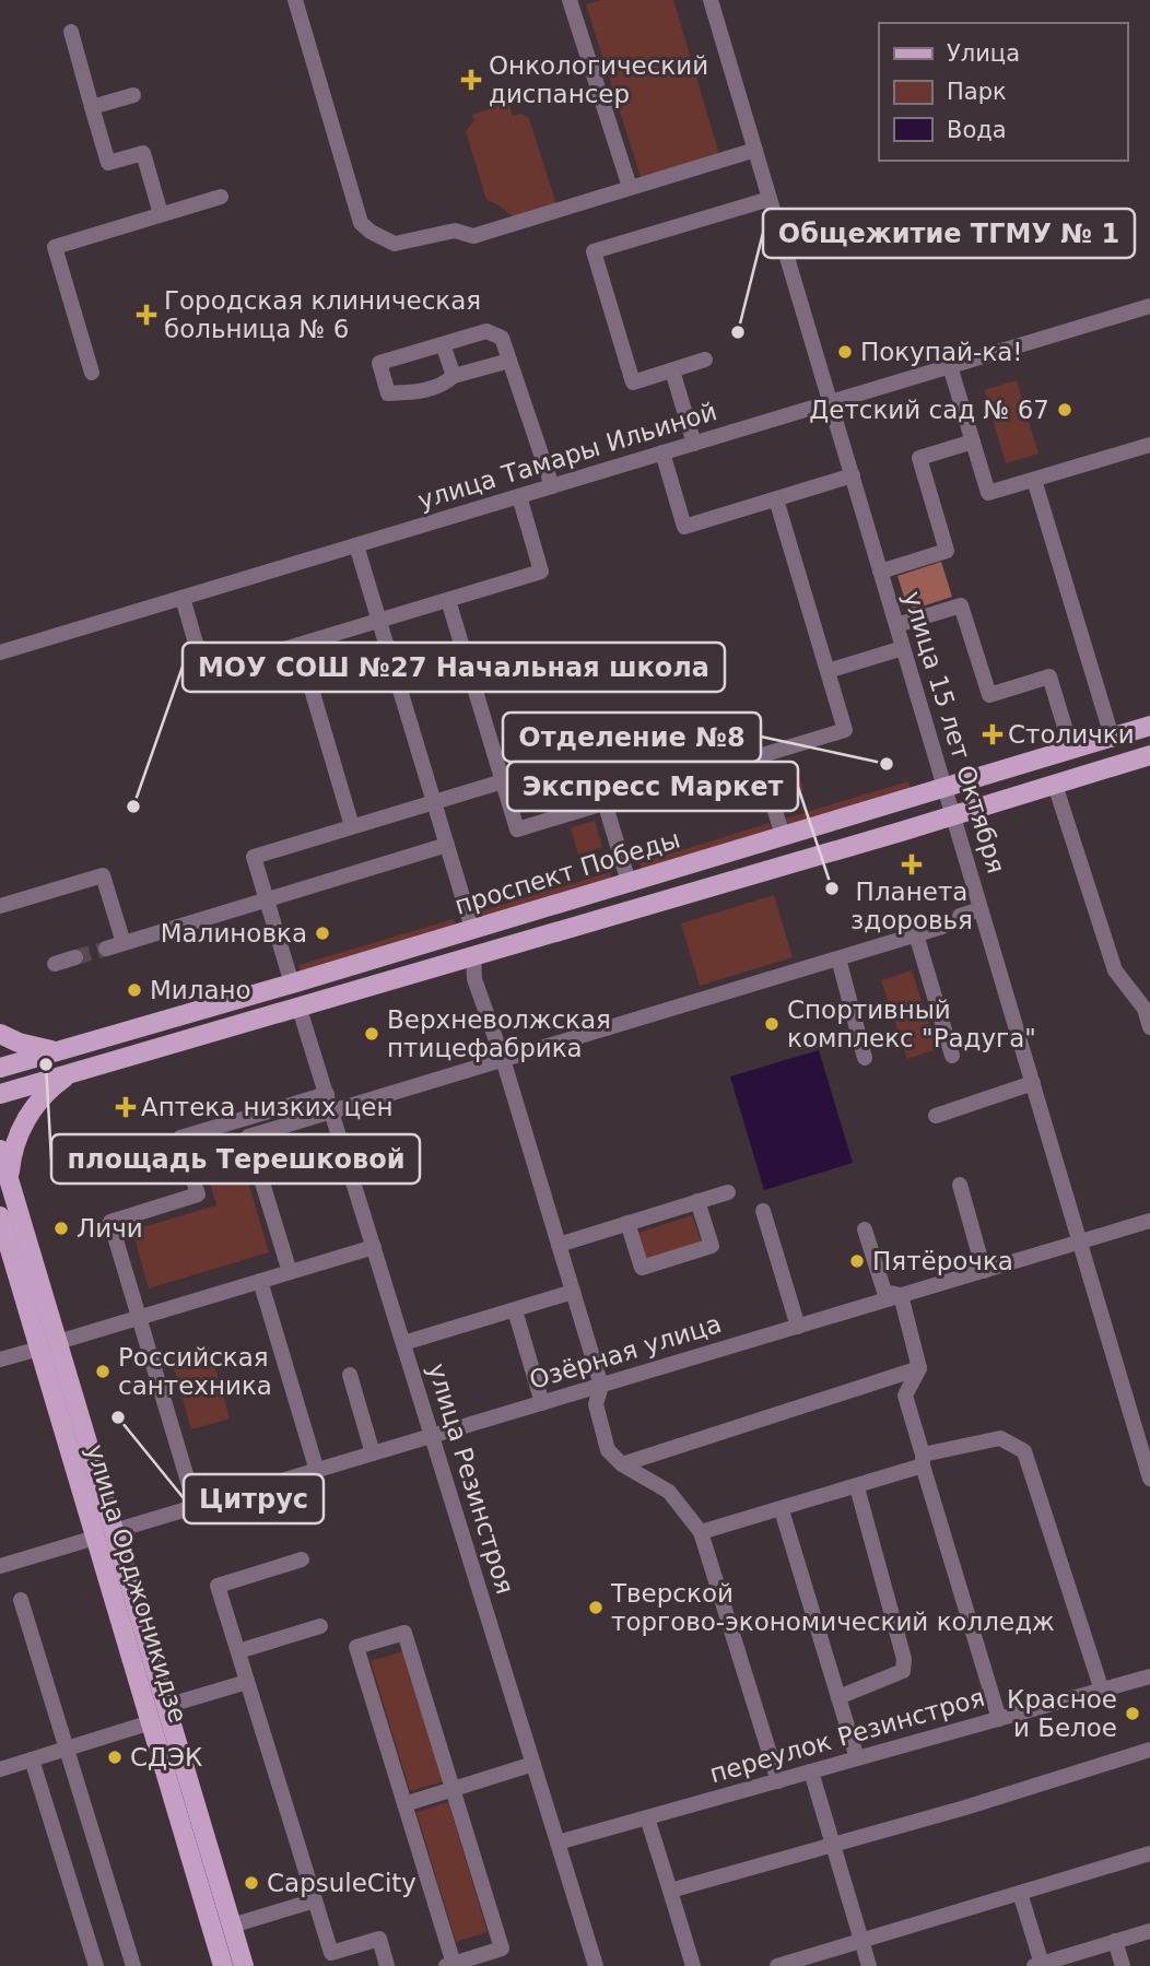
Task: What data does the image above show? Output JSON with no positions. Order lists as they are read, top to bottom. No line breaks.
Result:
{"streets":{"main road":["проспект Победы","улица Орджоникидзе"],"street":["улица Тамары Ильиной","улица 15 лет Октября","Озёрная улица","улица Резинстроя","переулок Резинстроя"]},"crossings":[["улица Тамары Ильиной","улица 15 лет Октября"],["улица 15 лет Октября","проспект Победы"],["улица 15 лет Октября","Озёрная улица"],["проспект Победы","улица Резинстроя"],["Озёрная улица","улица Резинстроя"],["Озёрная улица","улица Орджоникидзе"],["улица Резинстроя","переулок Резинстроя"]],"places":{"health":["Онкологический диспансер","Городская клиническая больница № 6","Столички","Планета здоровья","Аптека низких цен"],"other":["Общежитие ТГМУ № 1","Покупай-ка!","Детский сад № 67","Отделение №8","МОУ СОШ №27 Начальная школа","Экспресс Маркет","Малиновка","Милано","Спортивный комплекс \"Радуга\"","Верхневолжская птицефабрика","площадь Терешковой","Личи","Пятёрочка","Российская сантехника","Цитрус","Тверской торгово-экономический колледж","Красное и Белое","СДЭК","CapsuleCity"]},"legend":["Улица","Парк","Вода"]}
